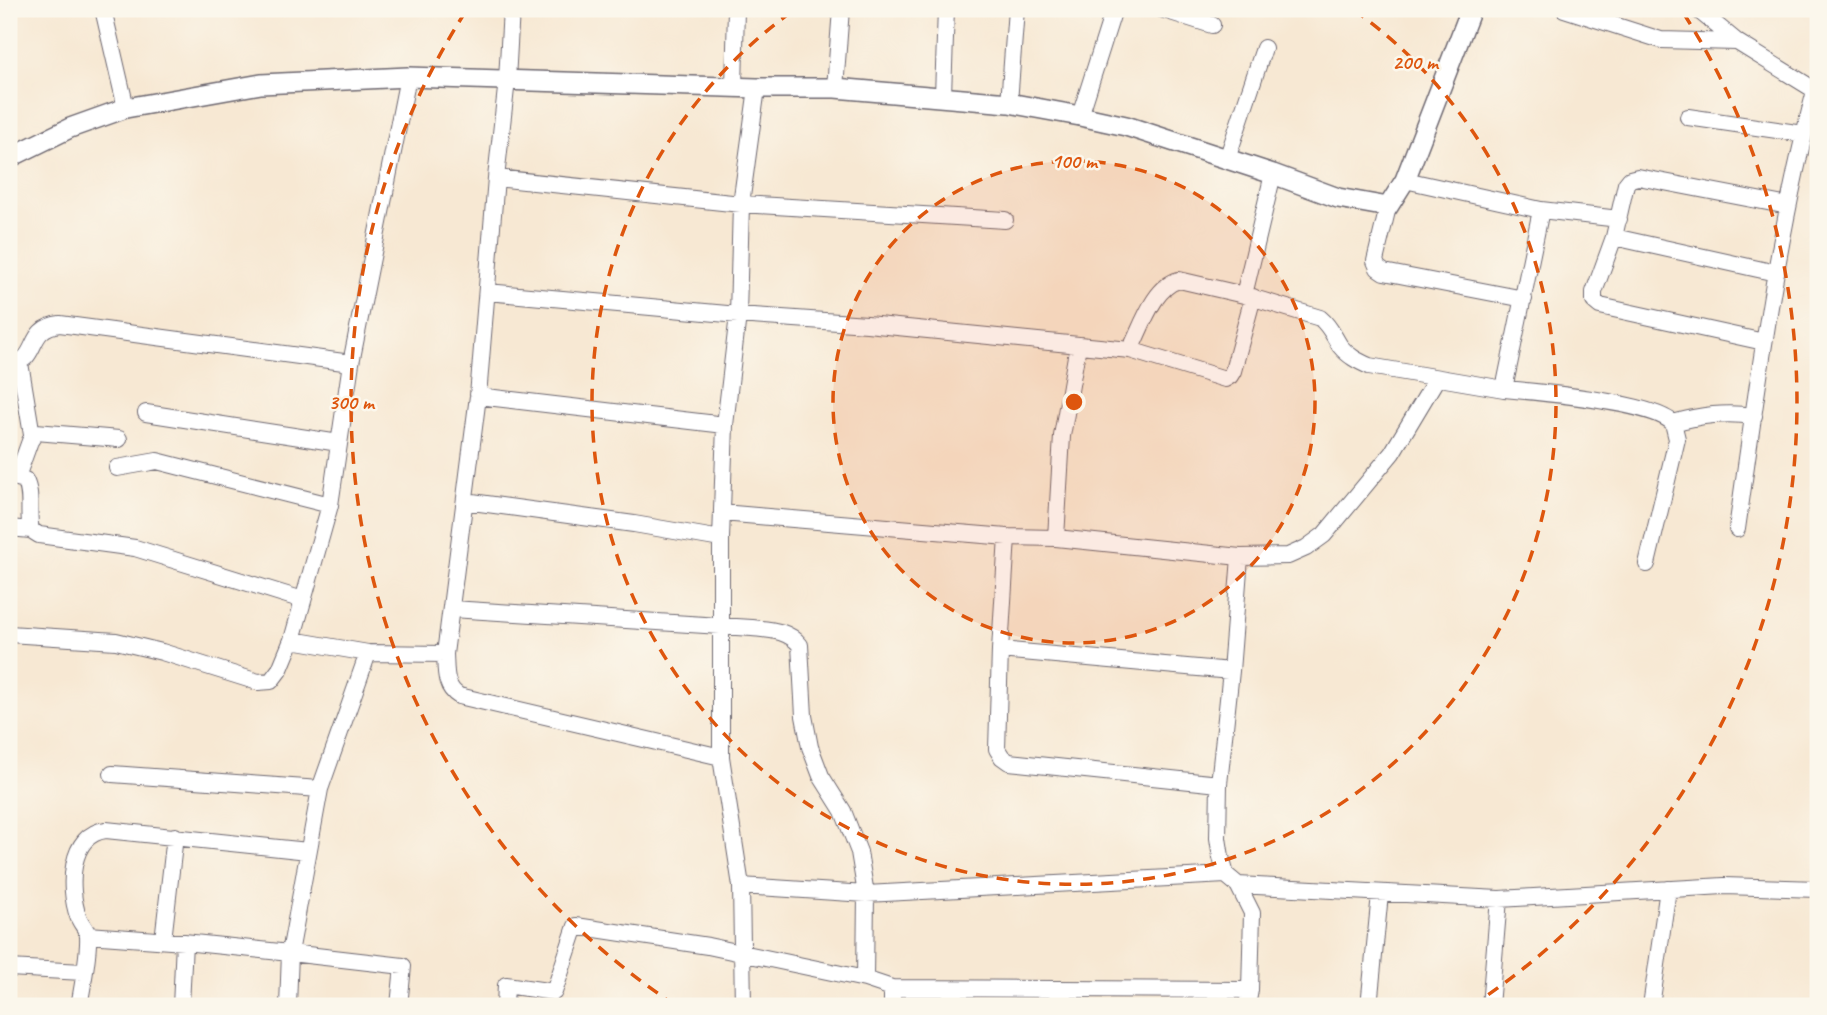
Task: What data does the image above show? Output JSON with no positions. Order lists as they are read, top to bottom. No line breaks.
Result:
{"rings":["200 m","100 m","300 m"]}
